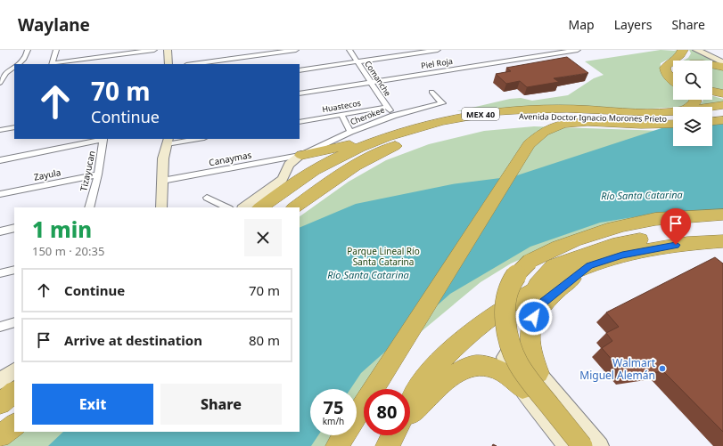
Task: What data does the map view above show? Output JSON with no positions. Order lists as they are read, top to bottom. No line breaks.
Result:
{"streets":{"highway":["MEX 40","Avenida Doctor Ignacio Morones Prieto"],"street":["Piel Roja","Comanche","Huastecos","Cherokee","Canaymas","Tizayucan","Zayula"]},"crossings":[["Piel Roja","Comanche"],["Comanche","Huastecos"],["Comanche","Cherokee"],["Cherokee","Canaymas"],["Tizayucan","Zayula"]],"water":["Río Santa Catarina"],"parks":["Parque Lineal Río Santa Catarina"],"places":["Walmart Miguel Alemán"],"page":{"header":"Waylane","nav":["Map","Layers","Share"],"turn":["70 m","Continue"],"heading":["1 min","150 m · 20:35"],"list":[{"name":"Continue","value":"70 m"},{"name":"Arrive at destination","value":"80 m"}],"buttons":["Exit","Share"],"speed":"75 km/h","limit":"80"}}
